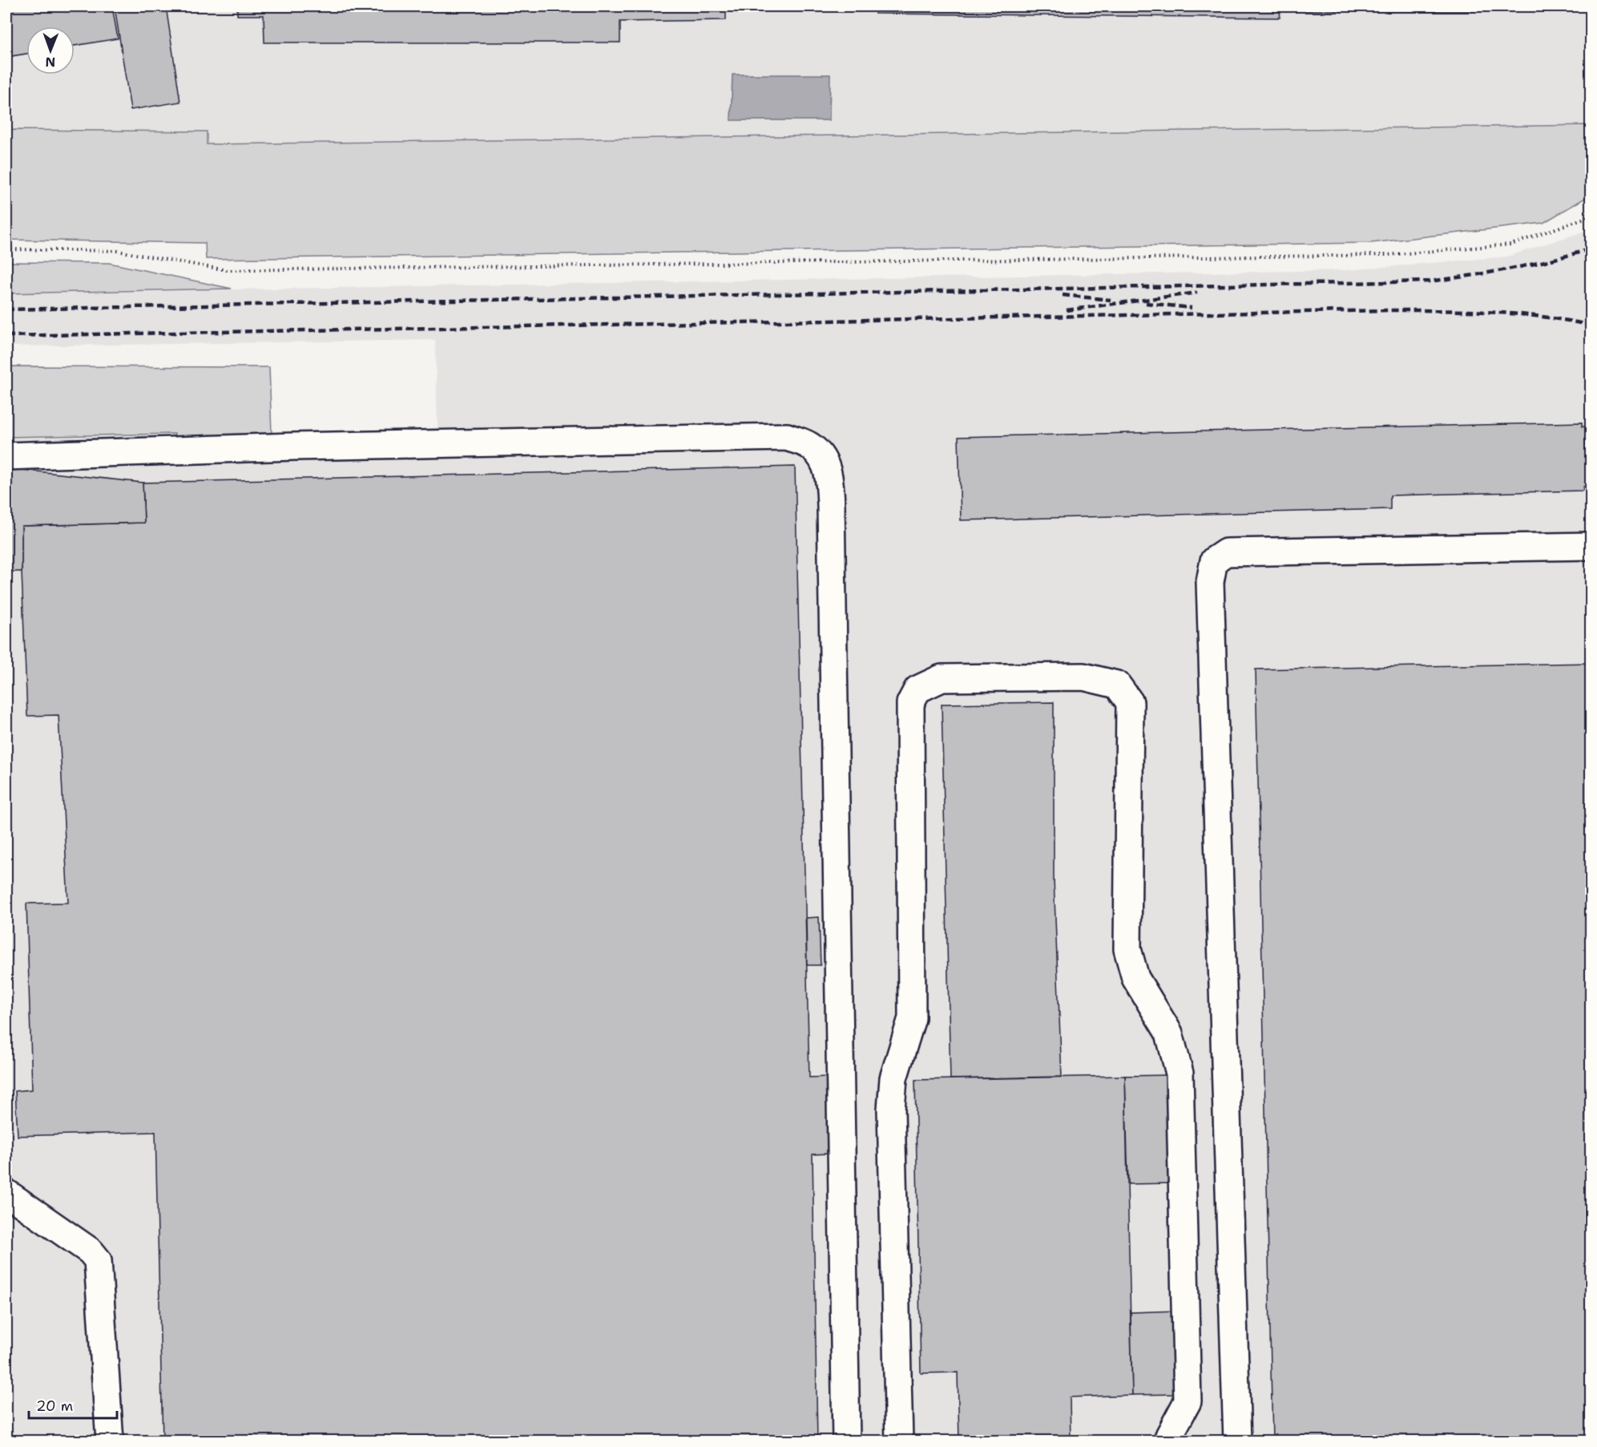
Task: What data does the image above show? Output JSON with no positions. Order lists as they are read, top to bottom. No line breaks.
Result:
{"scale_bar":"20 m","north":"bottom"}
